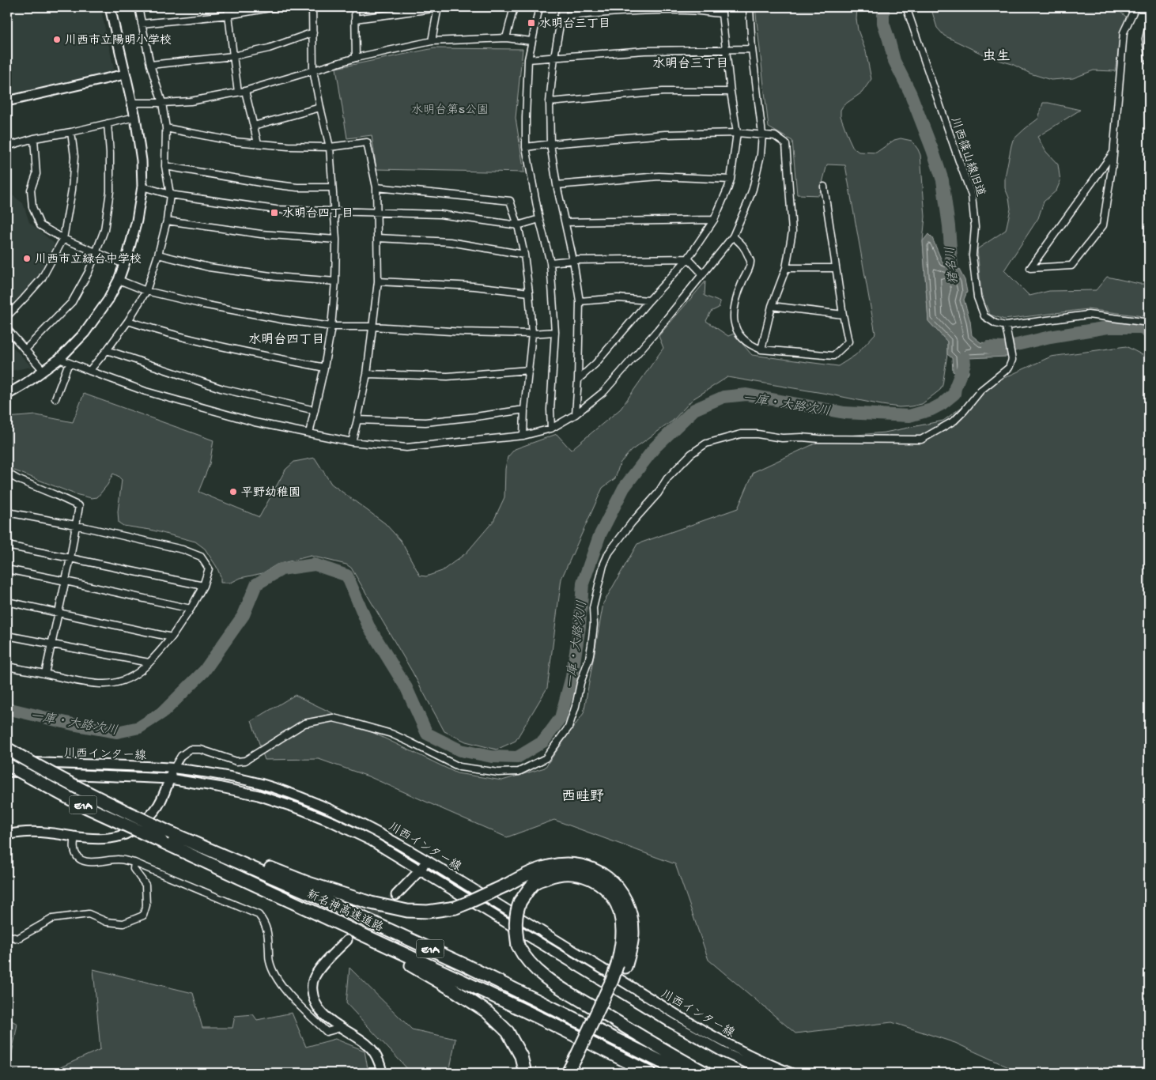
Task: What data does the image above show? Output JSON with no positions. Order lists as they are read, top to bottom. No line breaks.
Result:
{"streets":{"highway":["E1A","新名神高速道路"],"main road":["川西インター線"],"street":["川西篠山線旧道"]},"crossings":[["E1A","新名神高速道路"]],"districts":["虫生","水明台三丁目","水明台四丁目","西畦野"],"water":["猪名川","一庫・大路次川"],"parks":["水明台第5公園"],"places":{"transit":["水明台三丁目","水明台四丁目"],"other":["川西市立陽明小学校","川西市立緑台中学校","平野幼稚園"]}}
